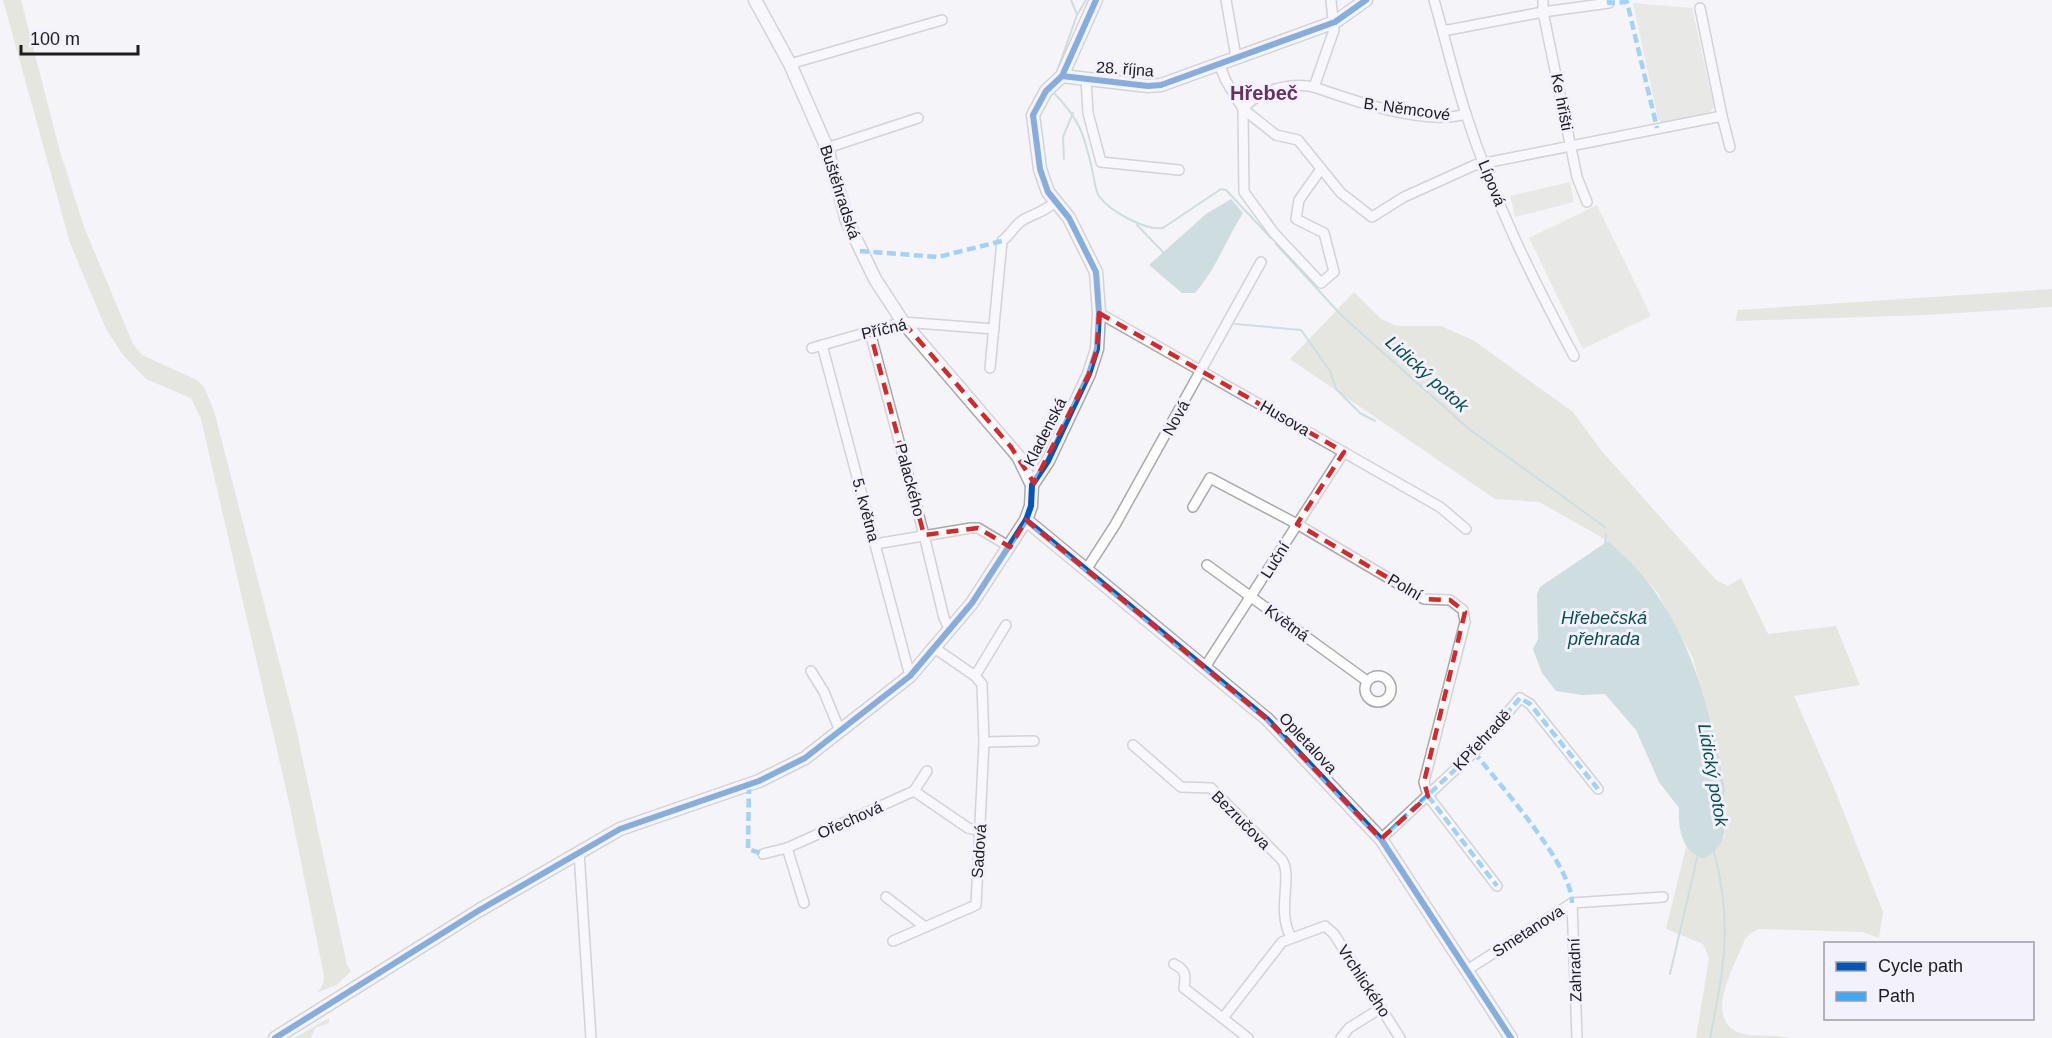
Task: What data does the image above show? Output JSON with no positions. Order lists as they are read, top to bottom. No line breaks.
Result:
{"streets":{"street":["28. října","Ke hřišti","B. Němcové","Lípová","Buštěhradská","Příčná","Nová","Husova","Kladenská","Palackého","5. května","Luční","Polní","Květná","KPřehradě","Opletalova","Ořechová","Bezručova","Sadová","Smetanova","Zahradní","Vrchlického"]},"crossings":[["28. října","Kladenská"],["B. Němcové","Lípová"],["Buštěhradská","Příčná"],["Buštěhradská","Kladenská"],["Příčná","Palackého"],["Příčná","5. května"],["Nová","Husova"],["Nová","Opletalova"],["Husova","Kladenská"],["Husova","Luční"],["Kladenská","Palackého"],["Kladenská","5. května"],["Kladenská","Opletalova"],["Luční","Polní"],["Luční","Květná"],["Luční","Opletalova"],["Polní","KPřehradě"],["KPřehradě","Opletalova"],["Opletalova","Smetanova"],["Bezručova","Vrchlického"],["Smetanova","Zahradní"]],"districts":["Hřebeč"],"water":["Lidický potok","Hřebečská přehrada"],"legend":["Cycle path","Path"],"scale_bar":"100 m"}
